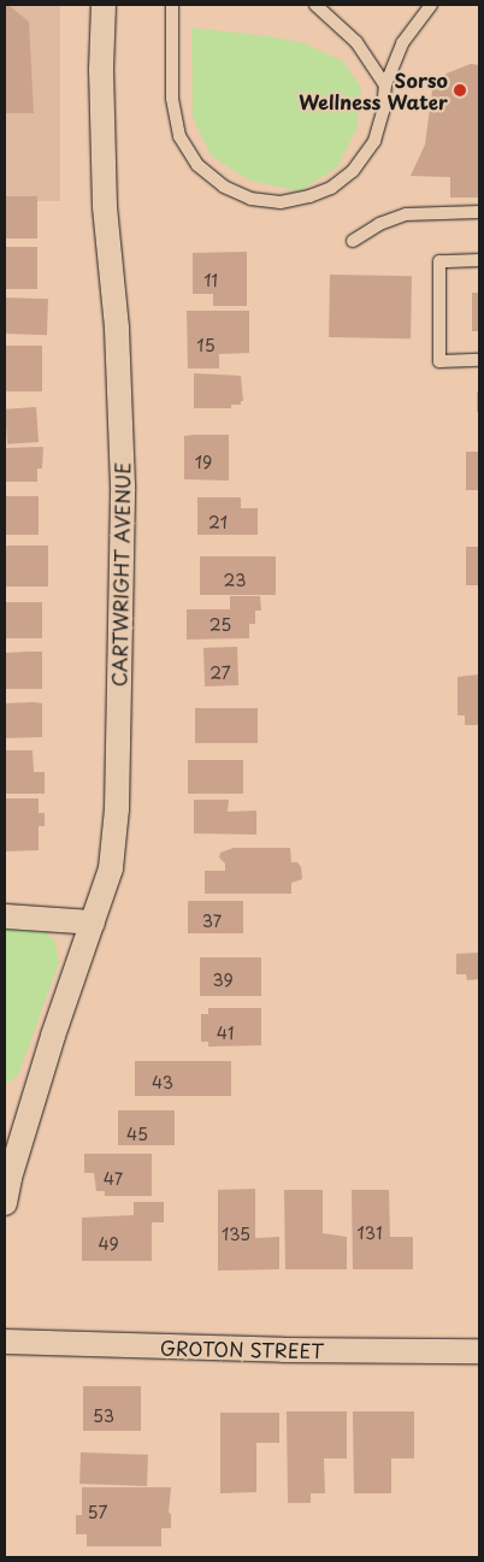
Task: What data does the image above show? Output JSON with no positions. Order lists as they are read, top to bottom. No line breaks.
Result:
{"streets":{"street":["CARTWRIGHT AVENUE","GROTON STREET"]},"places":["Sorso Wellness Water"],"house_numbers":["11","15","19","21","23","25","27","37","39","41","43","45","47","131","135","49","53","57"]}
